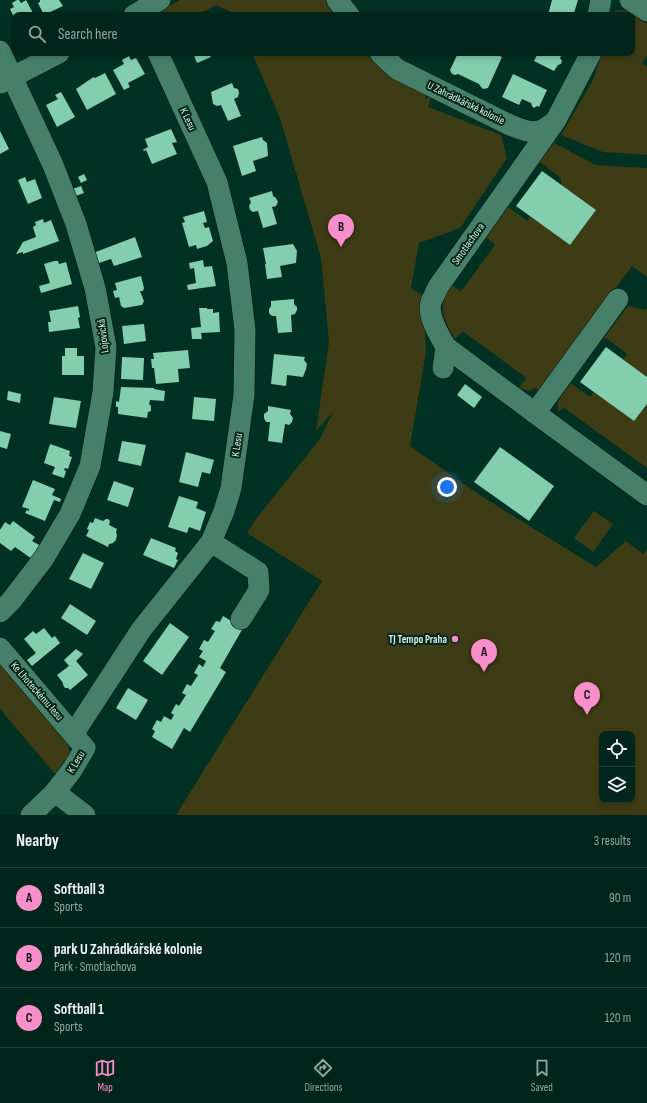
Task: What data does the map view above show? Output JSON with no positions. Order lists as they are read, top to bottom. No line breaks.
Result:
{"streets":{"street":["U Zahrádkářské kolonie","K Lesu","Smotlachova","Lojovická","Ke Lhoteckému lesu"]},"crossings":[["U Zahrádkářské kolonie","Smotlachova"],["K Lesu","Ke Lhoteckému lesu"]],"places":["TJ Tempo Praha"],"page":{"search":"Search here","pins":["B","A","C"],"heading":["Nearby","3 results"],"list":[{"mark":"A","name":"Softball 3","note":"Sports","value":"90 m"},{"mark":"B","name":"park U Zahrádkářské kolonie","note":"Park · Smotlachova","value":"120 m"},{"mark":"C","name":"Softball 1","note":"Sports","value":"120 m"}],"nav":["Map","Directions","Saved"]}}
